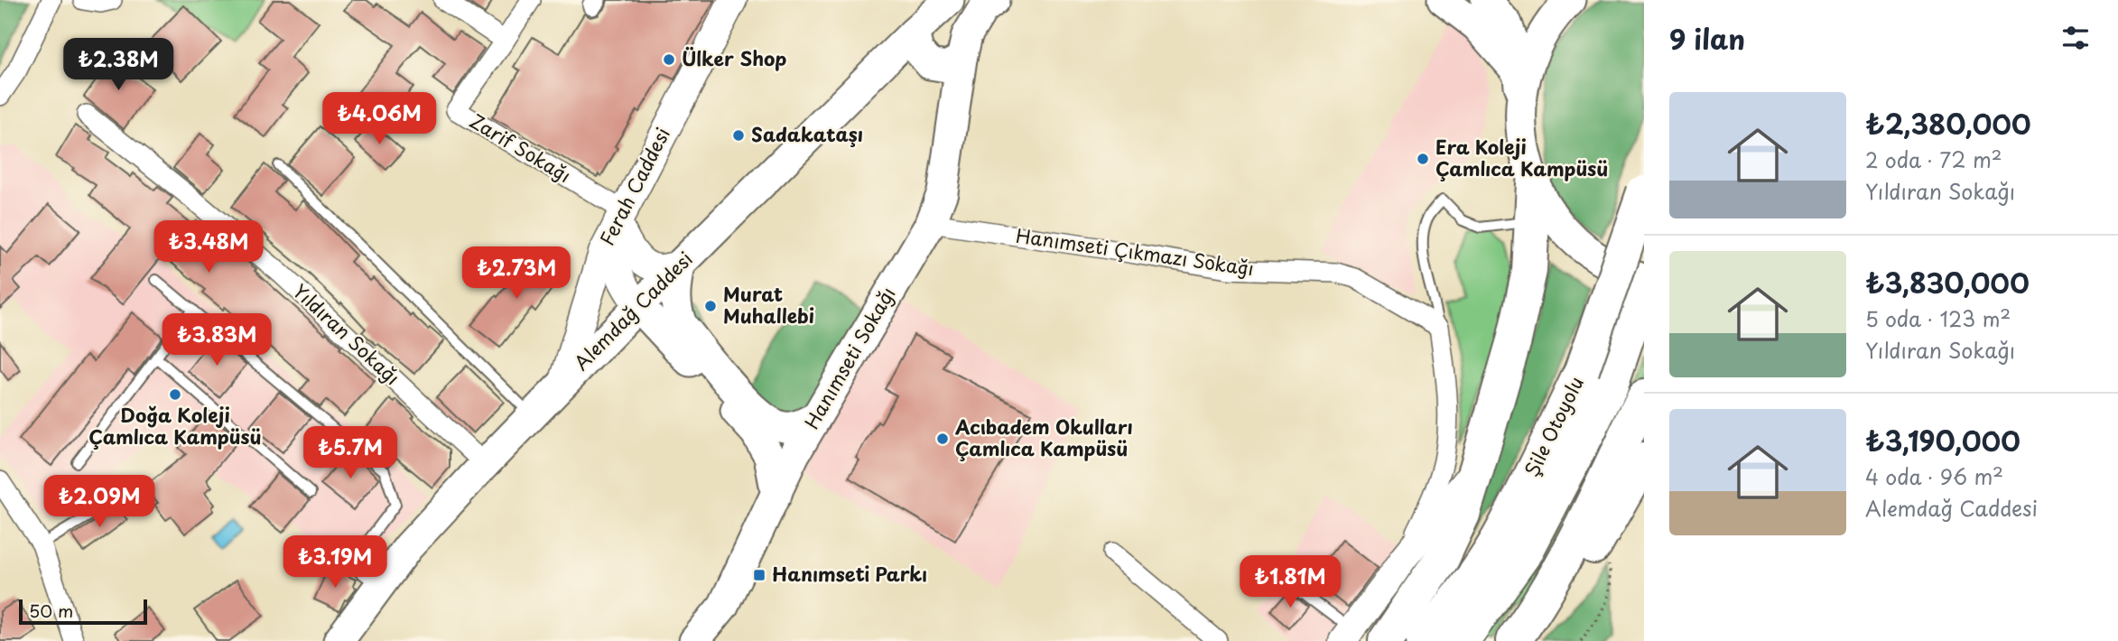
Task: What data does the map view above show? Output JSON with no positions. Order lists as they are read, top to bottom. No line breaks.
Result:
{"streets":{"highway":["Şile Otoyolu"],"main road":["Alemdağ Caddesi","Hanımseti Sokağı"],"street":["Zarif Sokağı","Ferah Caddesi","Hanımseti Çıkmazı Sokağı","Yıldıran Sokağı"]},"crossings":[["Zarif Sokağı","Ferah Caddesi"],["Ferah Caddesi","Alemdağ Caddesi"],["Hanımseti Çıkmazı Sokağı","Hanımseti Sokağı"],["Alemdağ Caddesi","Yıldıran Sokağı"]],"places":{"other":["Ülker Shop","Sadakataşı","Era Koleji Çamlıca Kampüsü","Murat Muhallebi","Doğa Koleji Çamlıca Kampüsü","Acıbadem Okulları Çamlıca Kampüsü"],"transit":["Hanımseti Parkı"]},"scale_bar":"50 m","page":{"heading":"9 ilan","price":["₺2.38M","₺4.06M","₺3.48M","₺2.73M","₺3.83M","₺5.7M","₺2.09M","₺3.19M","₺1.81M"],"list":[{"name":"₺2,380,000","note":"2 oda · 72 m² · Yıldıran Sokağı"},{"name":"₺3,830,000","note":"5 oda · 123 m² · Yıldıran Sokağı"},{"name":"₺3,190,000","note":"4 oda · 96 m² · Alemdağ Caddesi"}],"scale":"50 m"}}
